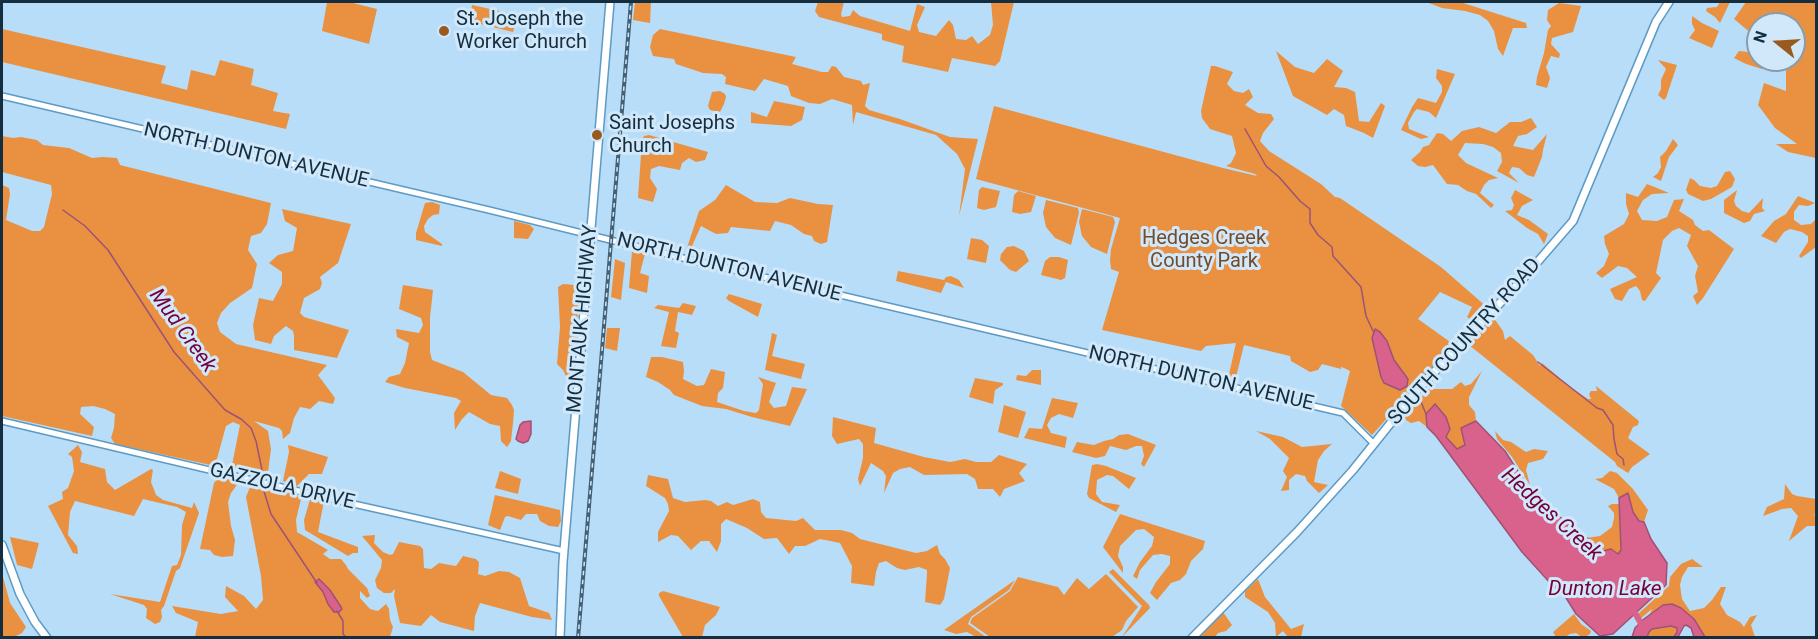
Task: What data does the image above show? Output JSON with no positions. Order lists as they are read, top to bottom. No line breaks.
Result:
{"streets":{"main road":["MONTAUK HIGHWAY","SOUTH COUNTRY ROAD"],"street":["NORTH DUNTON AVENUE","GAZZOLA DRIVE"]},"crossings":[["NORTH DUNTON AVENUE","MONTAUK HIGHWAY"],["NORTH DUNTON AVENUE","SOUTH COUNTRY ROAD"],["MONTAUK HIGHWAY","GAZZOLA DRIVE"]],"water":["Mud Creek","Hedges Creek","Dunton Lake"],"parks":["Hedges Creek County Park"],"places":["St. Joseph the Worker Church","Saint Josephs Church"],"north":"left"}
